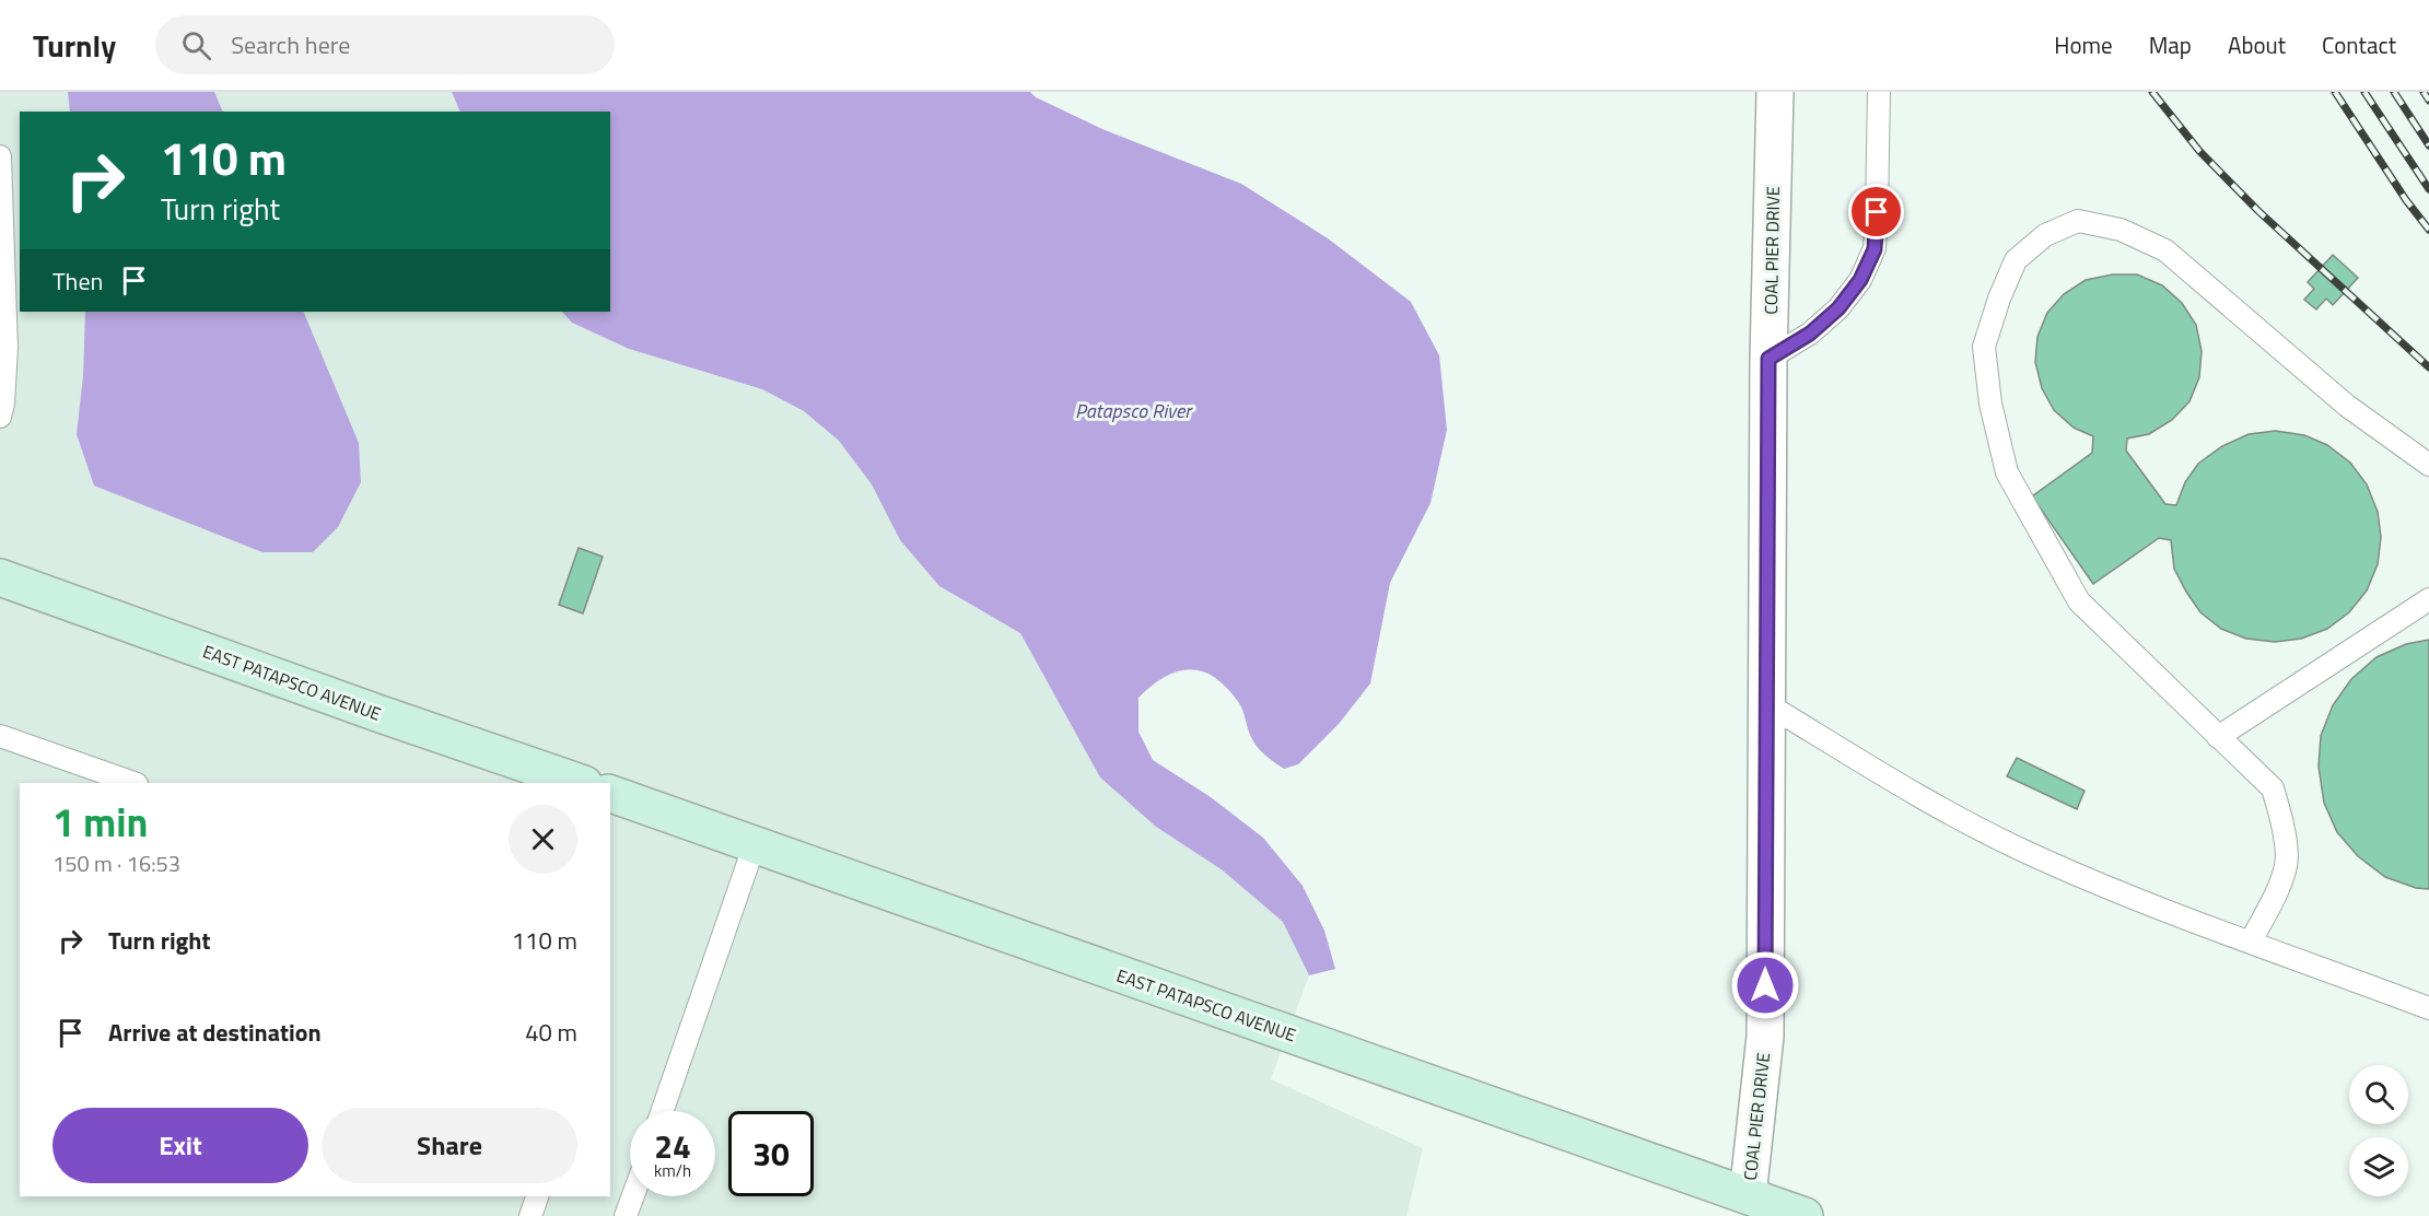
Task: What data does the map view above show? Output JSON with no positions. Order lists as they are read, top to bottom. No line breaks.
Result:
{"streets":{"street":["COAL PIER DRIVE","EAST PATAPSCO AVENUE"]},"crossings":[["COAL PIER DRIVE","EAST PATAPSCO AVENUE"]],"water":["Patapsco River"],"page":{"header":"Turnly","search":"Search here","nav":["Home","Map","About","Contact"],"turn":["110 m","Turn right"],"then":"Then","heading":["1 min","150 m · 16:53"],"list":[{"name":"Turn right","value":"110 m"},{"name":"Arrive at destination","value":"40 m"}],"buttons":["Exit","Share"],"speed":"24 km/h","limit":"30"}}
